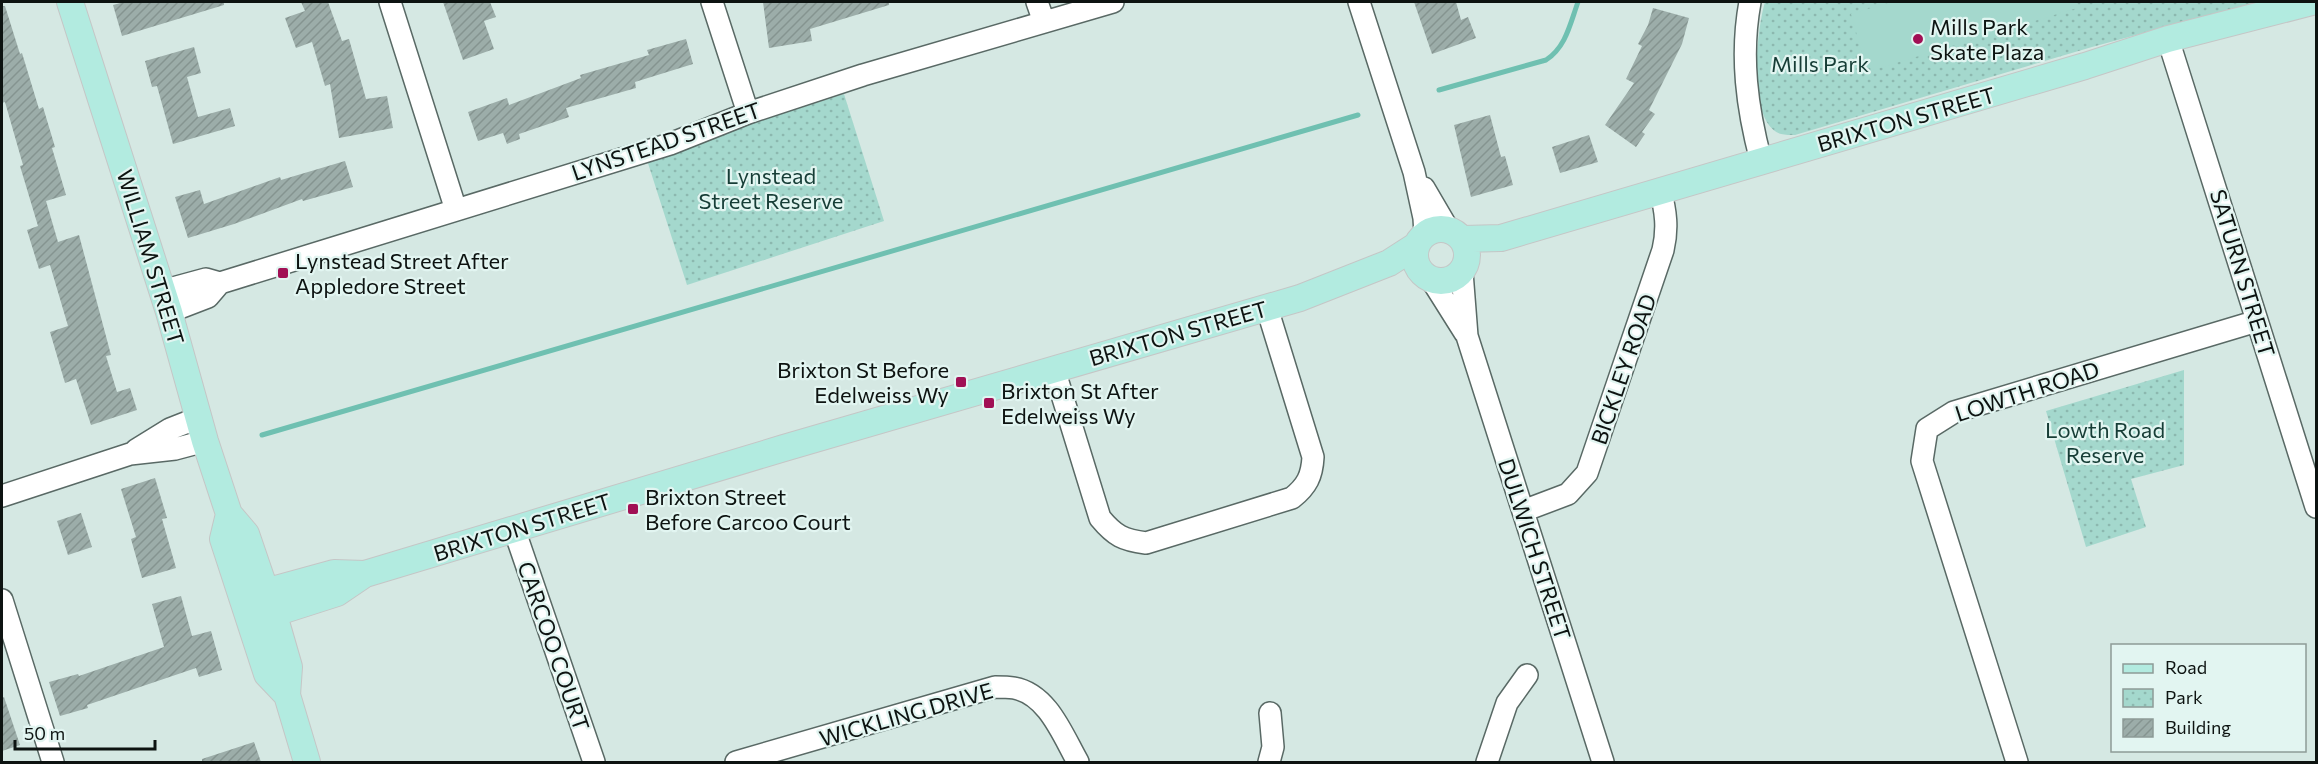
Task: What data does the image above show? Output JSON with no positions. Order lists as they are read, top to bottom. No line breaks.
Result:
{"streets":{"main road":["BRIXTON STREET","WILLIAM STREET"],"street":["LYNSTEAD STREET","SATURN STREET","BICKLEY ROAD","LOWTH ROAD","DULWICH STREET","CARCOO COURT","WICKLING DRIVE"]},"crossings":[["BRIXTON STREET","WILLIAM STREET"],["BRIXTON STREET","SATURN STREET"],["BRIXTON STREET","BICKLEY ROAD"],["BRIXTON STREET","DULWICH STREET"],["BRIXTON STREET","CARCOO COURT"],["LYNSTEAD STREET","WILLIAM STREET"],["SATURN STREET","LOWTH ROAD"],["BICKLEY ROAD","DULWICH STREET"]],"parks":["Mills Park","Lynstead Street Reserve","Lowth Road Reserve"],"places":{"other":["Mills Park Skate Plaza"],"transit":["Lynstead Street After Appledore Street","Brixton St Before Edelweiss Wy","Brixton St After Edelweiss Wy","Brixton Street Before Carcoo Court"]},"legend":["Road","Park","Building"],"scale_bar":"50 m"}
